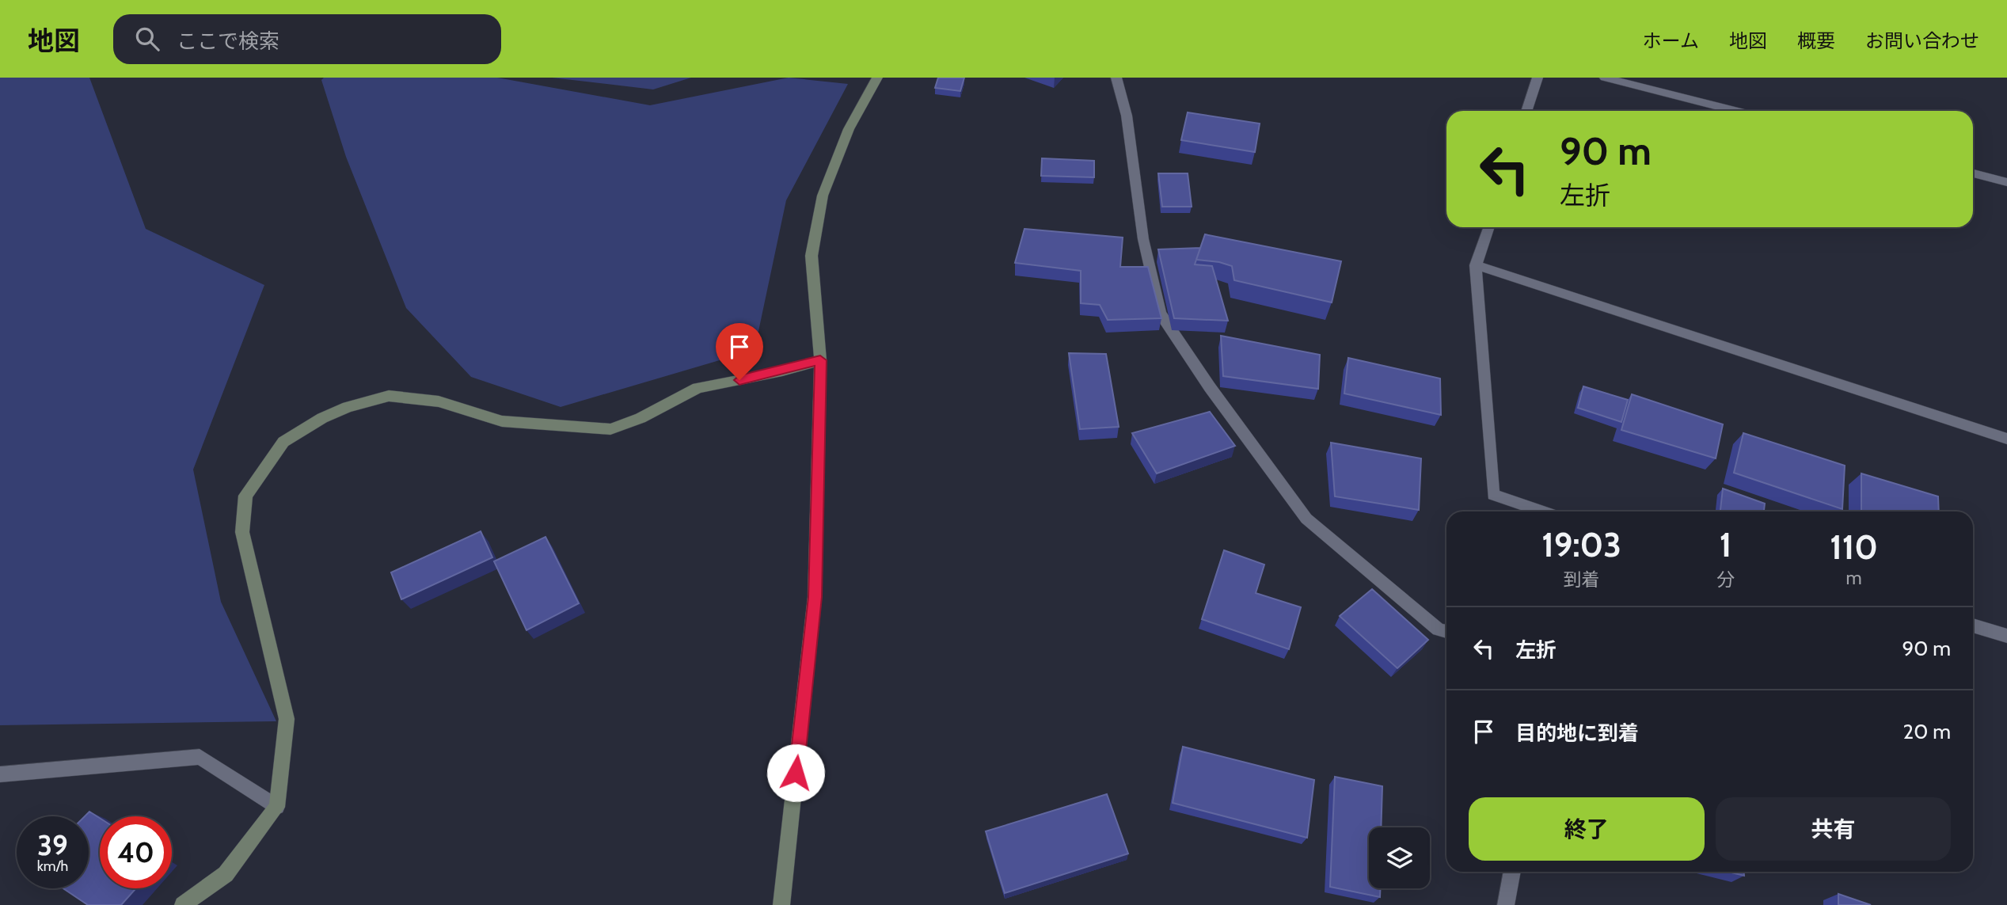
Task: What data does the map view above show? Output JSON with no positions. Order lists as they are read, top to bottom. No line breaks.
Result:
{"page":{"header":"地図","search":"ここで検索","nav":["ホーム","地図","概要","お問い合わせ"],"turn":["90 m","左折"],"eta":["19:03","到着","1","分","110","m"],"list":[{"name":"左折","value":"90 m"},{"name":"目的地に到着","value":"20 m"}],"buttons":["終了","共有"],"speed":"39 km/h","limit":"40"}}
